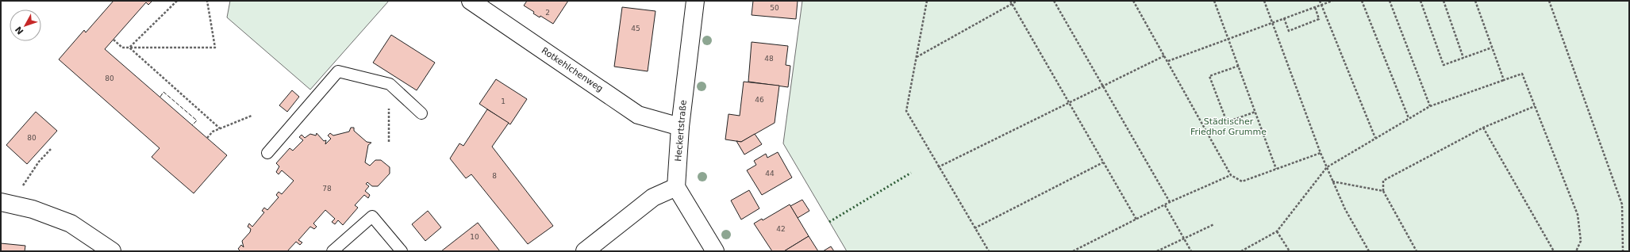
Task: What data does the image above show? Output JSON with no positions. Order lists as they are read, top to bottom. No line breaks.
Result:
{"streets":{"street":["Rotkehlchenweg","Heckertstraße"]},"crossings":[["Rotkehlchenweg","Heckertstraße"]],"parks":["Städtischer Friedhof Grumme"],"house_numbers":["50","2","45","48","80","46","1","80","44","8","78","42","10"],"north":"bottom left"}
